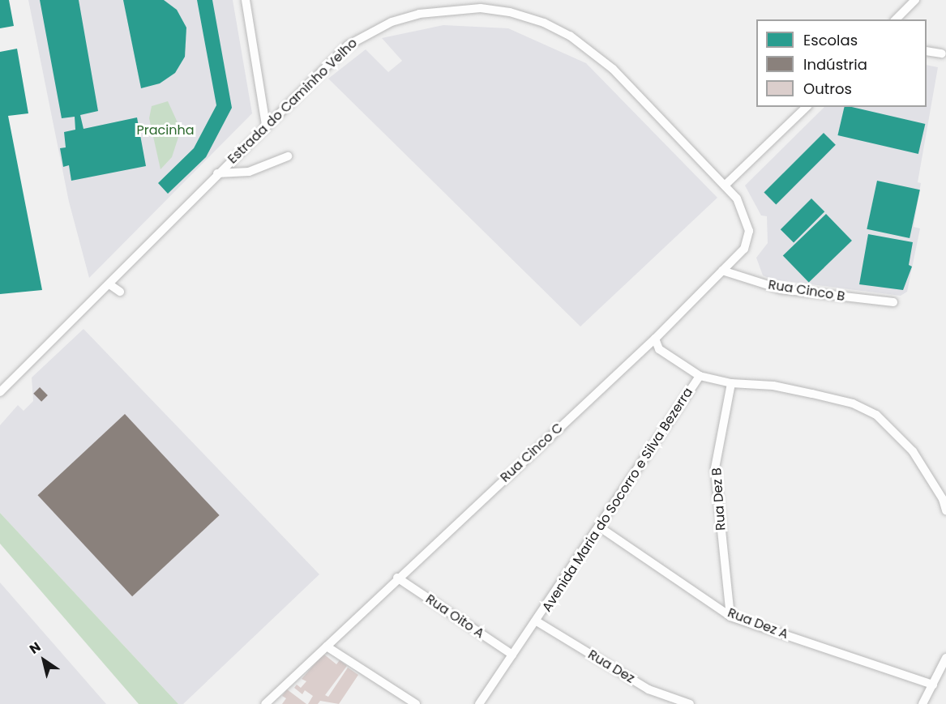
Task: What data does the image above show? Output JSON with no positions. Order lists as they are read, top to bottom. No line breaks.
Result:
{"streets":{"street":["Estrada do Caminho Velho","Rua Cinco B","Rua Cinco C","Rua Dez B","Avenida Maria do Socorro e Silva Bezerra","Rua Oito A","Rua Dez A","Rua Dez"]},"crossings":[["Estrada do Caminho Velho","Rua Cinco C"],["Rua Cinco B","Rua Cinco C"],["Rua Cinco C","Rua Oito A"],["Rua Dez B","Avenida Maria do Socorro e Silva Bezerra"],["Rua Dez B","Rua Dez A"],["Avenida Maria do Socorro e Silva Bezerra","Rua Oito A"],["Avenida Maria do Socorro e Silva Bezerra","Rua Dez A"],["Avenida Maria do Socorro e Silva Bezerra","Rua Dez"]],"parks":["Pracinha"],"legend":["Escolas","Indústria","Outros"],"north":"top left"}
